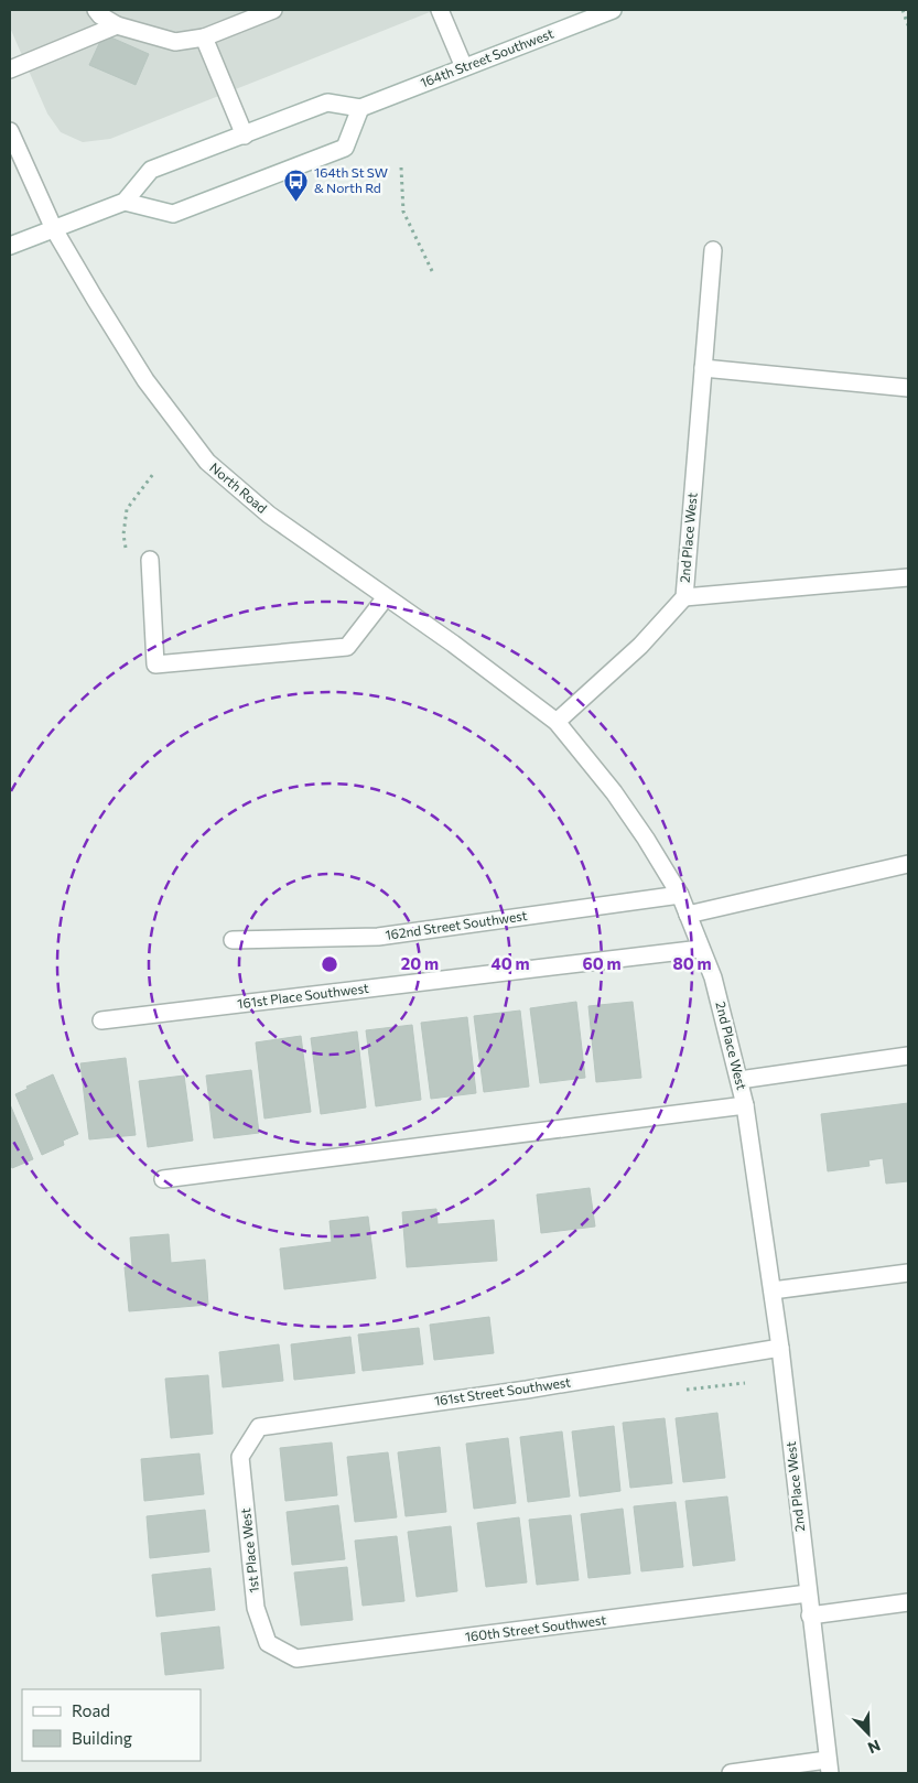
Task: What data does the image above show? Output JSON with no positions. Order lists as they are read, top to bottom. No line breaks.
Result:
{"streets":{"street":["164th Street Southwest","North Road","2nd Place West","162nd Street Southwest","161st Place Southwest","161st Street Southwest","1st Place West","160th Street Southwest"]},"crossings":[["North Road","2nd Place West"],["2nd Place West","162nd Street Southwest"],["2nd Place West","161st Place Southwest"],["2nd Place West","161st Street Southwest"],["2nd Place West","160th Street Southwest"],["161st Street Southwest","1st Place West"],["1st Place West","160th Street Southwest"]],"places":{"bus stop":["164th St SW & North Rd"]},"legend":["Road","Building"],"north":"bottom right","rings":["20 m","40 m","60 m","80 m"]}
